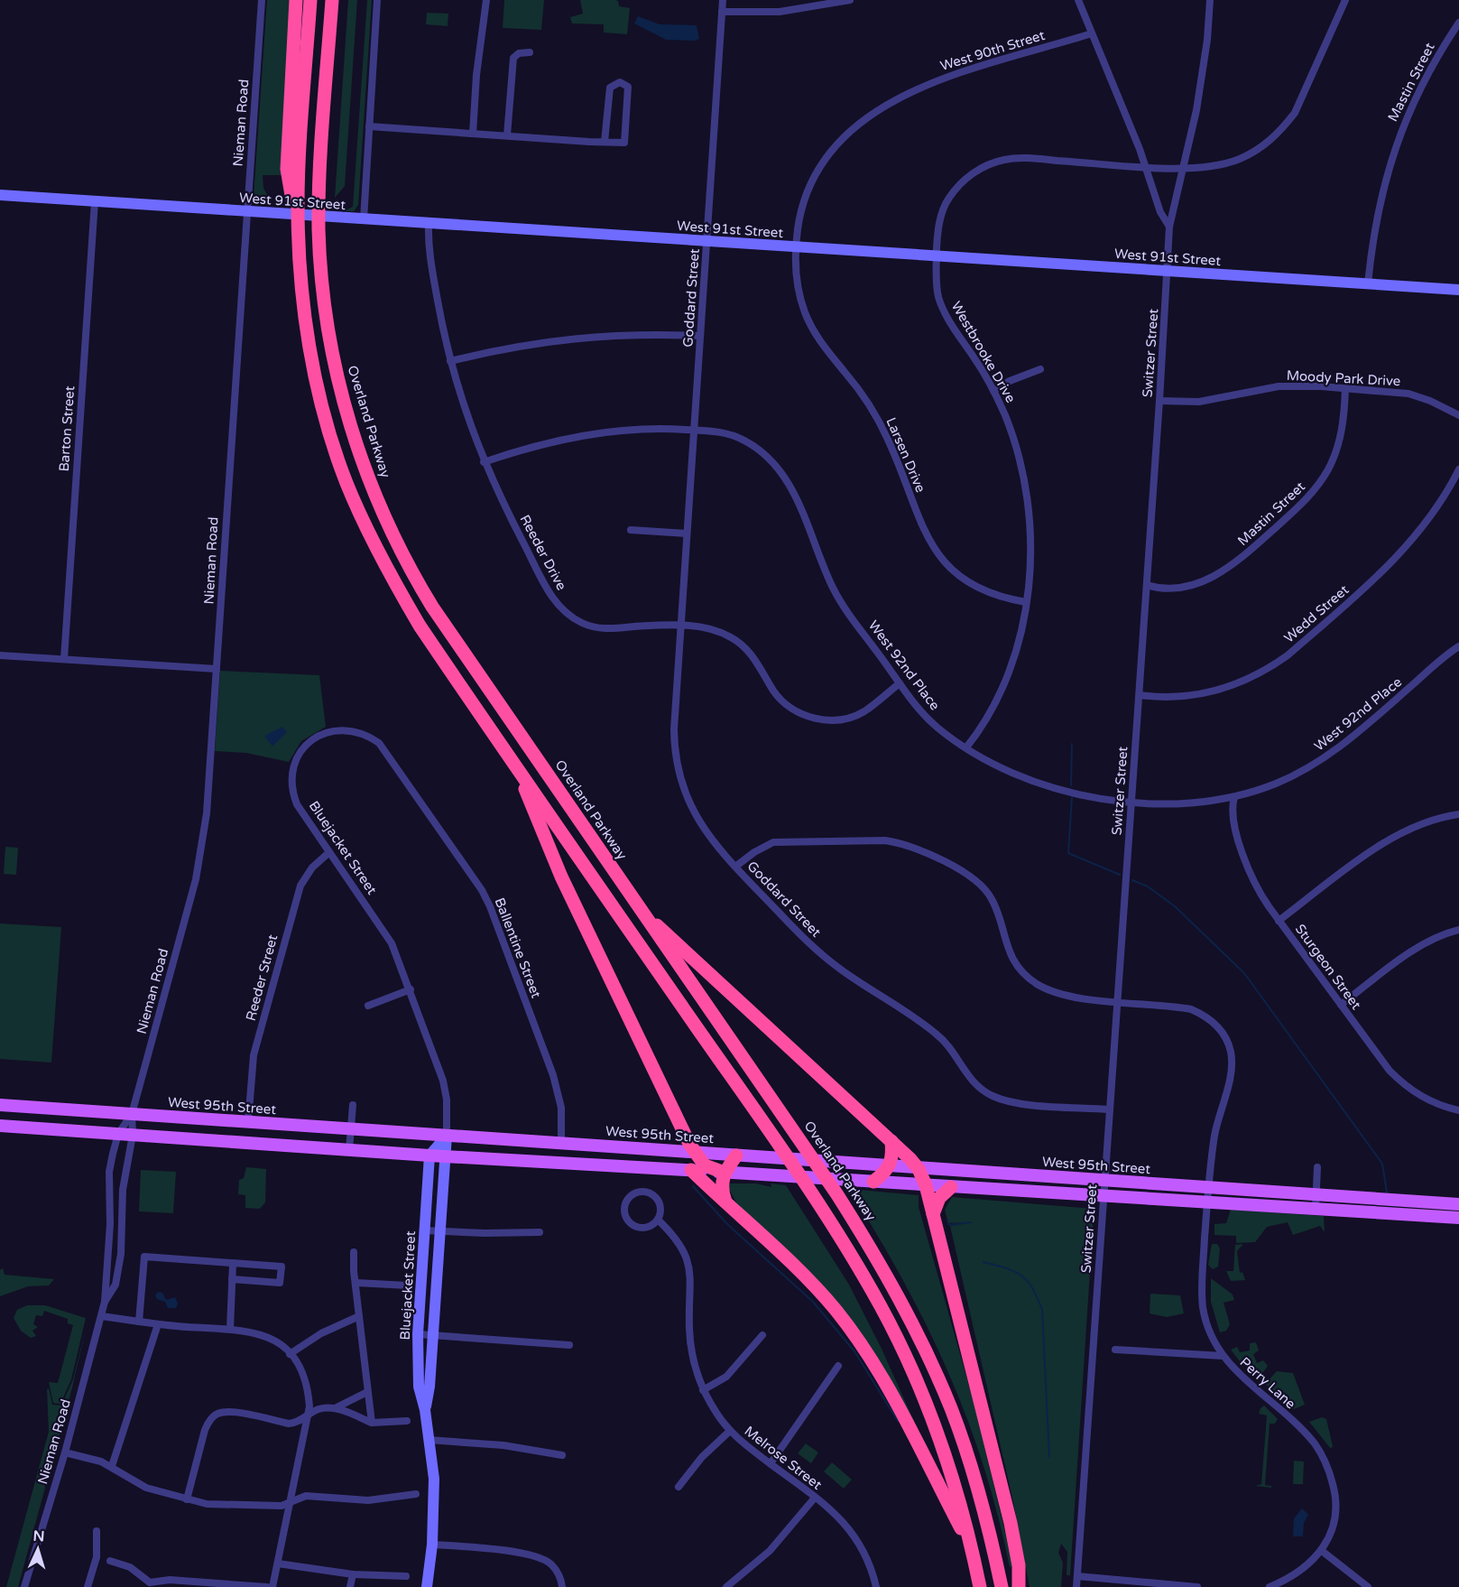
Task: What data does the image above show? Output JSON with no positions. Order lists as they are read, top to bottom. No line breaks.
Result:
{"streets":{"highway":["Overland Parkway"],"main road":["West 95th Street"],"street":["West 90th Street","Mastin Street","Nieman Road","West 91st Street","Goddard Street","Westbrooke Drive","Switzer Street","Moody Park Drive","Barton Street","Larsen Drive","Reeder Drive","Wedd Street","West 92nd Place","Bluejacket Street","Ballentine Street","Sturgeon Street","Reeder Street","Perry Lane","Melrose Street"]},"crossings":[["West 90th Street","West 91st Street"],["West 90th Street","Larsen Drive"],["Mastin Street","West 91st Street"],["Mastin Street","Switzer Street"],["Mastin Street","Moody Park Drive"],["Nieman Road","West 91st Street"],["Nieman Road","West 95th Street"],["West 91st Street","Goddard Street"],["West 91st Street","Westbrooke Drive"],["West 91st Street","Switzer Street"],["West 91st Street","Barton Street"],["West 91st Street","Larsen Drive"],["West 91st Street","Reeder Drive"],["Goddard Street","Switzer Street"],["Goddard Street","Reeder Drive"],["Goddard Street","West 92nd Place"],["Goddard Street","Perry Lane"],["Westbrooke Drive","Switzer Street"],["Westbrooke Drive","Larsen Drive"],["Westbrooke Drive","West 92nd Place"],["Switzer Street","Moody Park Drive"],["Switzer Street","Wedd Street"],["Switzer Street","West 92nd Place"],["Switzer Street","West 95th Street"],["Switzer Street","Perry Lane"],["Reeder Drive","West 92nd Place"],["West 92nd Place","Sturgeon Street"],["Bluejacket Street","Ballentine Street"],["Bluejacket Street","Reeder Street"],["Bluejacket Street","West 95th Street"],["Ballentine Street","West 95th Street"],["Reeder Street","West 95th Street"],["West 95th Street","Perry Lane"]],"north":"top"}
